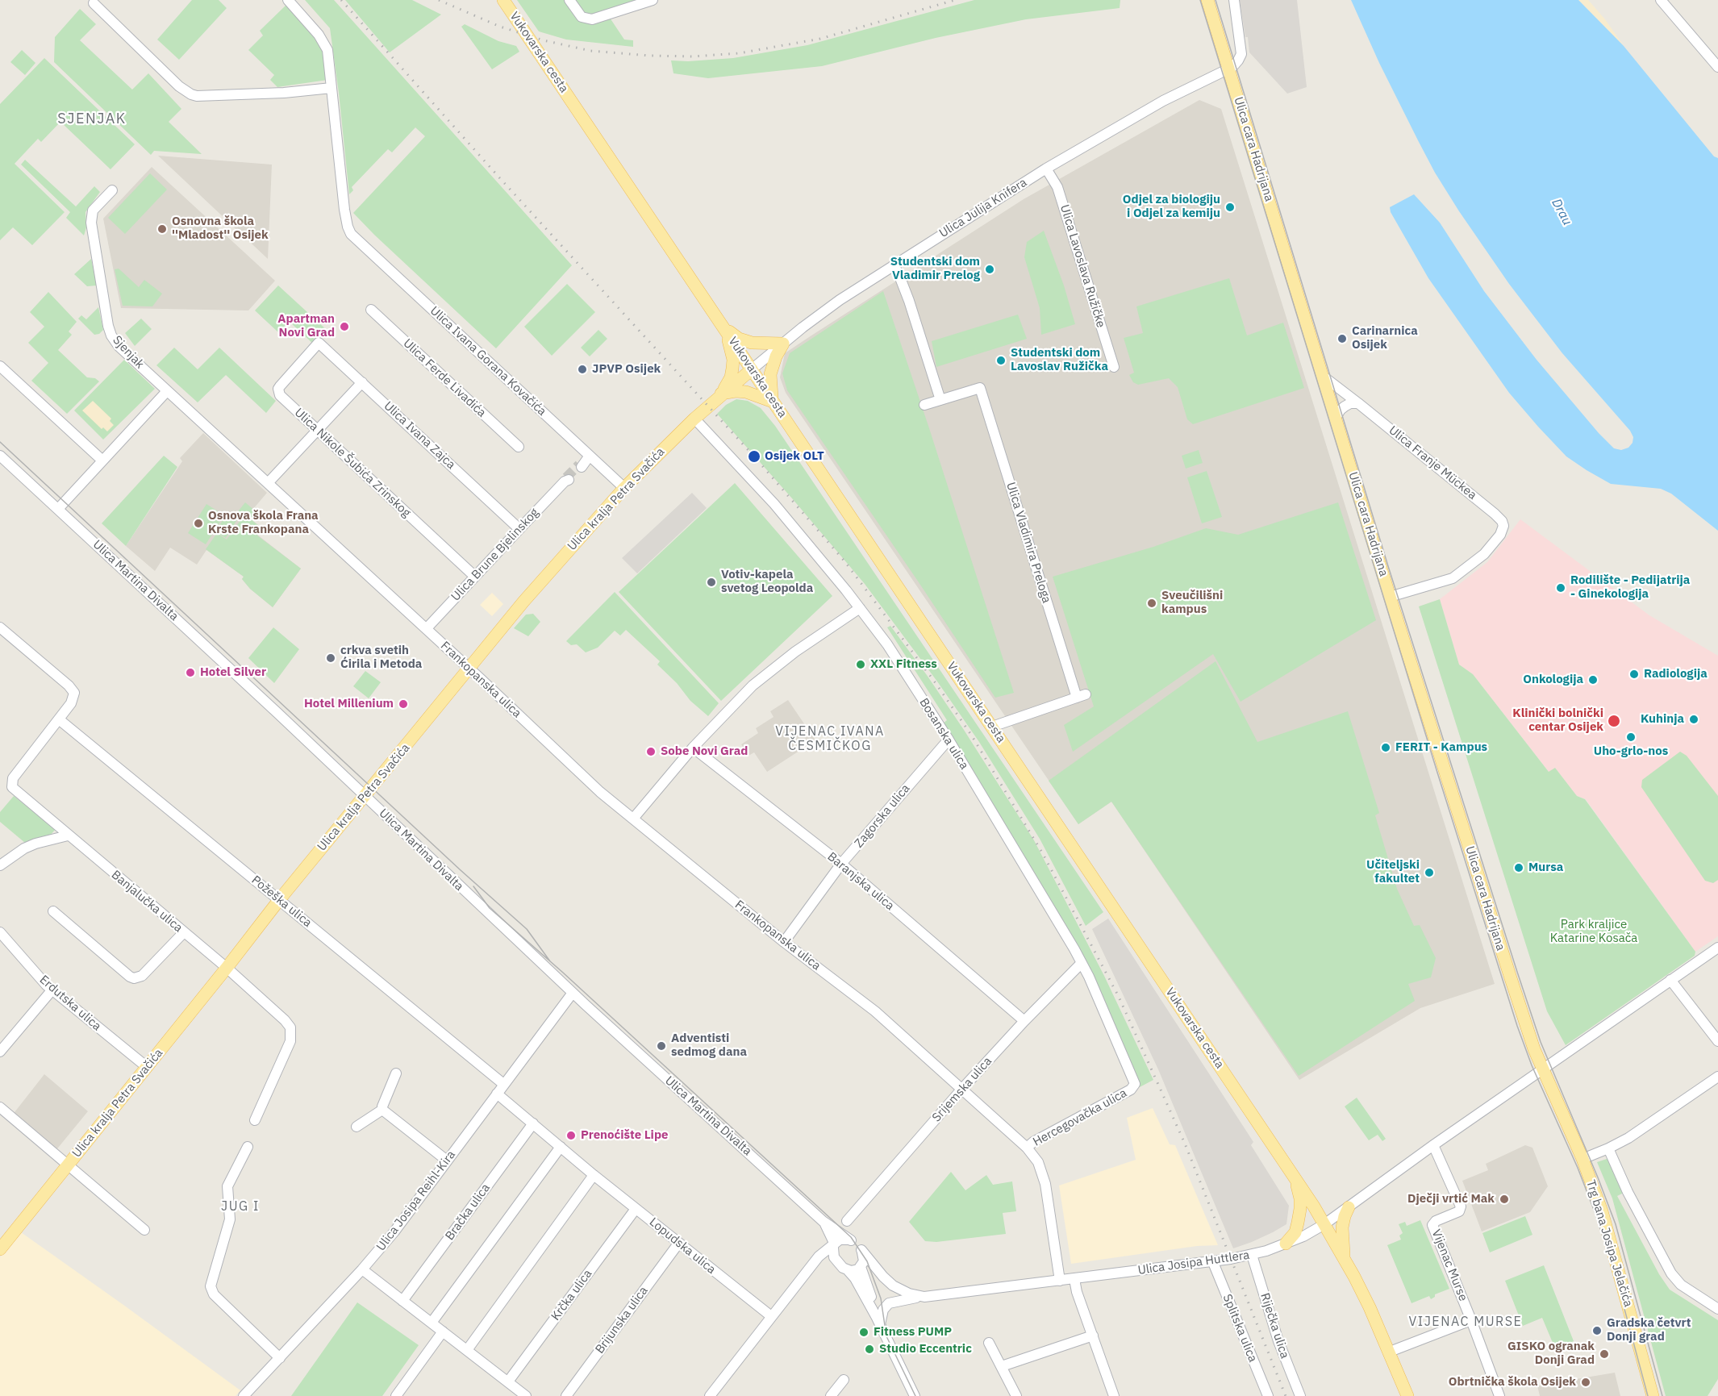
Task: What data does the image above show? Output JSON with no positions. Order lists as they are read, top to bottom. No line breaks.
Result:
{"streets":{"main road":["Vukovarska cesta","Ulica cara Hadrijana","Ulica kralja Petra Svačića","Trg bana Josipa Jelačića"],"street":["Ulica Julija Knifera","Ulica Lavoslava Ružičke","Sjenjak","Ulica Ivana Gorana Kovačića","Ulica Ferde Livadića","Ulica Ivana Zajca","Ulica Nikole Šubića Zrinskog","Ulica Franje Mückea","Ulica Vladimira Preloga","Ulica Brune Bjelinskog","Ulica Martina Divalta","Frankopanska ulica","Bosanska ulica","Zagorska ulica","Baranjska ulica","Banjalučka ulica","Požeška ulica","Erdutska ulica","Srijemska ulica","Hercegovačka ulica","Ulica Josipa Reihl-Kira","Bračka ulica","Lopudska ulica","Ulica Josipa Huttlera","Vijenac Murse","Krčka ulica","Brijunska ulica","Riječka ulica","Splitska ulica"]},"crossings":[["Vukovarska cesta","Ulica Julija Knifera"],["Vukovarska cesta","Ulica kralja Petra Svačića"],["Vukovarska cesta","Ulica Vladimira Preloga"],["Vukovarska cesta","Ulica Josipa Huttlera"],["Ulica cara Hadrijana","Ulica Julija Knifera"],["Ulica cara Hadrijana","Ulica Franje Mückea"],["Ulica cara Hadrijana","Trg bana Josipa Jelačića"],["Ulica cara Hadrijana","Ulica Josipa Huttlera"],["Ulica Julija Knifera","Ulica Lavoslava Ružičke"],["Ulica Julija Knifera","Ulica kralja Petra Svačića"],["Sjenjak","Frankopanska ulica"],["Ulica Ivana Gorana Kovačića","Ulica kralja Petra Svačića"],["Ulica Ivana Zajca","Ulica Nikole Šubića Zrinskog"],["Ulica Ivana Zajca","Ulica Brune Bjelinskog"],["Ulica Nikole Šubića Zrinskog","Ulica Brune Bjelinskog"],["Ulica kralja Petra Svačića","Ulica Martina Divalta"],["Ulica kralja Petra Svačića","Frankopanska ulica"],["Ulica kralja Petra Svačića","Bosanska ulica"],["Ulica kralja Petra Svačića","Banjalučka ulica"],["Ulica kralja Petra Svačića","Požeška ulica"],["Ulica kralja Petra Svačića","Erdutska ulica"],["Ulica Brune Bjelinskog","Frankopanska ulica"],["Ulica Martina Divalta","Ulica Josipa Reihl-Kira"],["Ulica Martina Divalta","Ulica Josipa Huttlera"],["Frankopanska ulica","Zagorska ulica"],["Frankopanska ulica","Srijemska ulica"],["Frankopanska ulica","Hercegovačka ulica"],["Frankopanska ulica","Ulica Josipa Huttlera"],["Bosanska ulica","Zagorska ulica"],["Bosanska ulica","Srijemska ulica"],["Bosanska ulica","Hercegovačka ulica"],["Zagorska ulica","Baranjska ulica"],["Baranjska ulica","Srijemska ulica"],["Banjalučka ulica","Požeška ulica"],["Požeška ulica","Ulica Josipa Reihl-Kira"],["Ulica Josipa Reihl-Kira","Lopudska ulica"],["Bračka ulica","Lopudska ulica"],["Trg bana Josipa Jelačića","Ulica Josipa Huttlera"],["Lopudska ulica","Krčka ulica"],["Lopudska ulica","Brijunska ulica"],["Ulica Josipa Huttlera","Vijenac Murse"],["Ulica Josipa Huttlera","Riječka ulica"],["Ulica Josipa Huttlera","Splitska ulica"]],"districts":["SJENJAK","VIJENAC IVANA ČESMIČKOG","JUG I","VIJENAC MURSE"],"water":["Drau"],"parks":["Park kraljice Katarine Kosača"],"places":["Odjel za biologiju i Odjel za kemiju","Osnovna škola ''Mladost'' Osijek","Studentski dom Vladimir Prelog","Apartman Novi Grad","Carinarnica Osijek","Studentski dom Lavoslav Ružička","JPVP Osijek","Osijek OLT","Osnova škola Frana Krste Frankopana","Votiv-kapela svetog Leopolda","Rodilište - Pedijatrija - Ginekologija","Sveučilišni kampus","crkva svetih Ćirila i Metoda","XXL Fitness","Hotel Silver","Radiologija","Onkologija","Hotel Millenium","Kuhinja","Klinički bolnički centar Osijek","Uho-grlo-nos","FERIT - Kampus","Sobe Novi Grad","Mursa","Učiteljski fakultet","Adventisti sedmog dana","Prenoćište Lipe","Dječji vrtić Mak","Gradska četvrt Donji grad","Fitness PUMP","Studio Eccentric","GISKO ogranak Donji Grad","Obrtnička škola Osijek"]}
